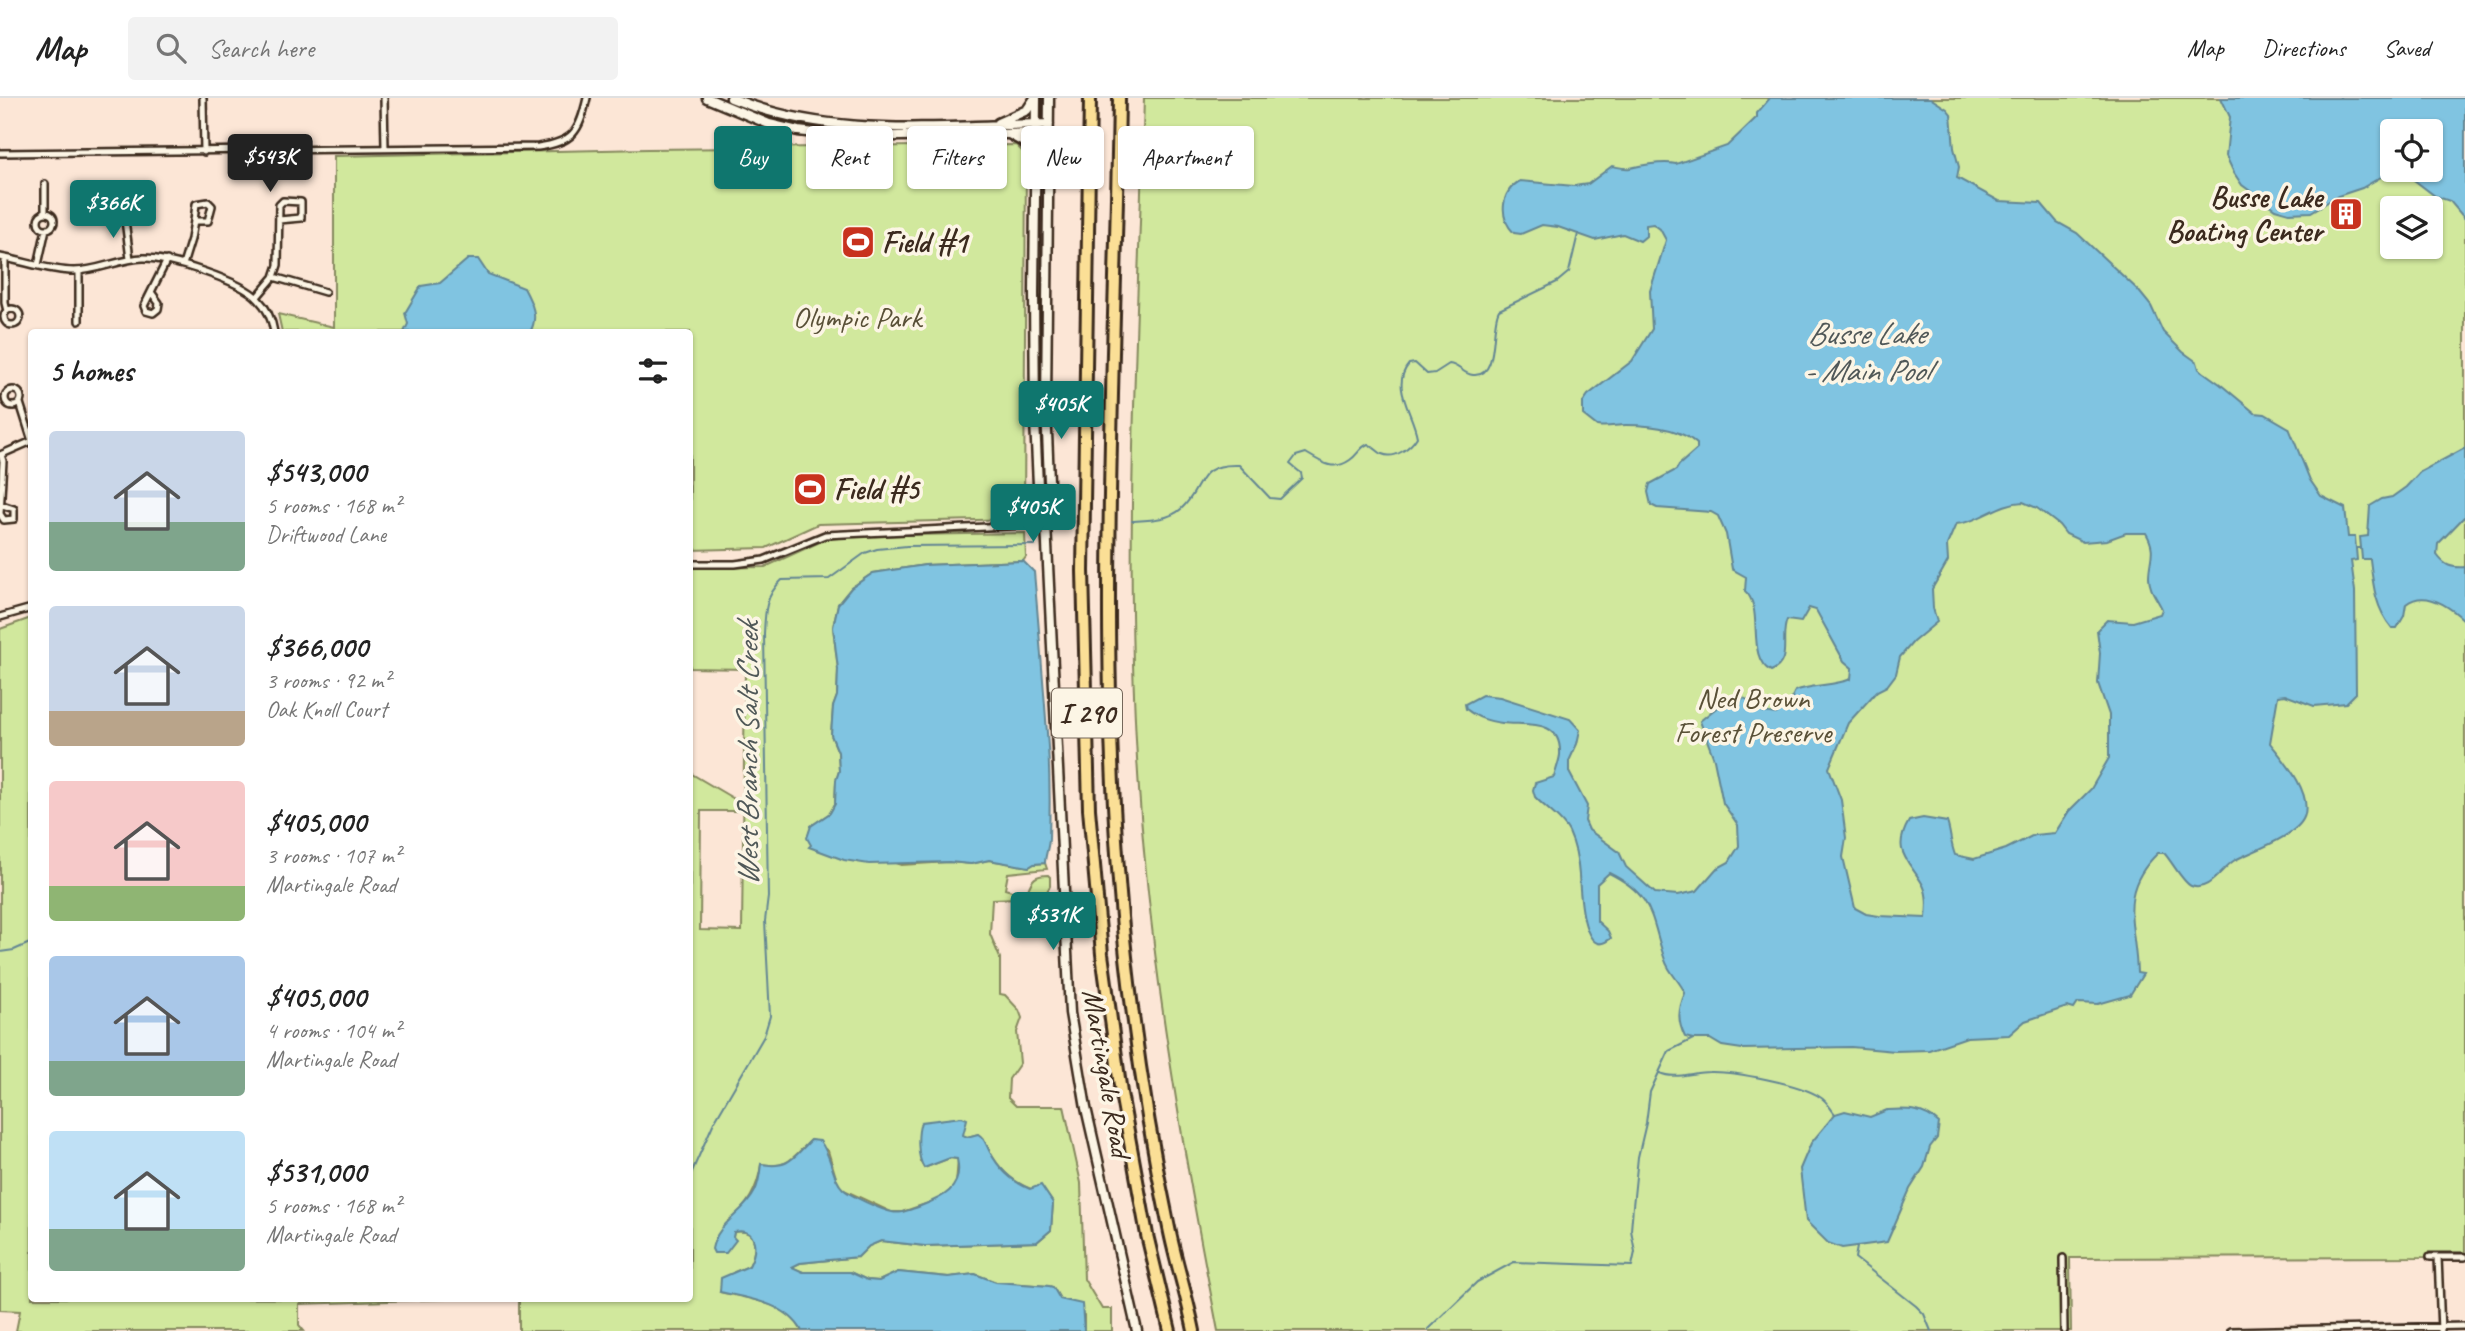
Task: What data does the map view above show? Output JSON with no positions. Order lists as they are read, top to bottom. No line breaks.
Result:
{"streets":{"highway":["I 290"],"street":["Martingale Road"]},"water":["Busse Lake - Main Pool","West Branch Salt Creek"],"parks":["Olympic Park","Ned Brown Forest Preserve"],"places":{"building":["Busse Lake Boating Center"],"sports":["Field #1","Field #5"]},"page":{"header":"Map","search":"Search here","nav":["Map","Directions","Saved"],"chip":["Buy","Rent","Filters","New","Apartment"],"price":["$543K","$366K","$405K","$405K","$531K"],"heading":"5 homes","list":[{"name":"$543,000","note":"5 rooms · 168 m² · Driftwood Lane"},{"name":"$366,000","note":"3 rooms · 92 m² · Oak Knoll Court"},{"name":"$405,000","note":"3 rooms · 107 m² · Martingale Road"},{"name":"$405,000","note":"4 rooms · 104 m² · Martingale Road"},{"name":"$531,000","note":"5 rooms · 168 m² · Martingale Road"}]}}
